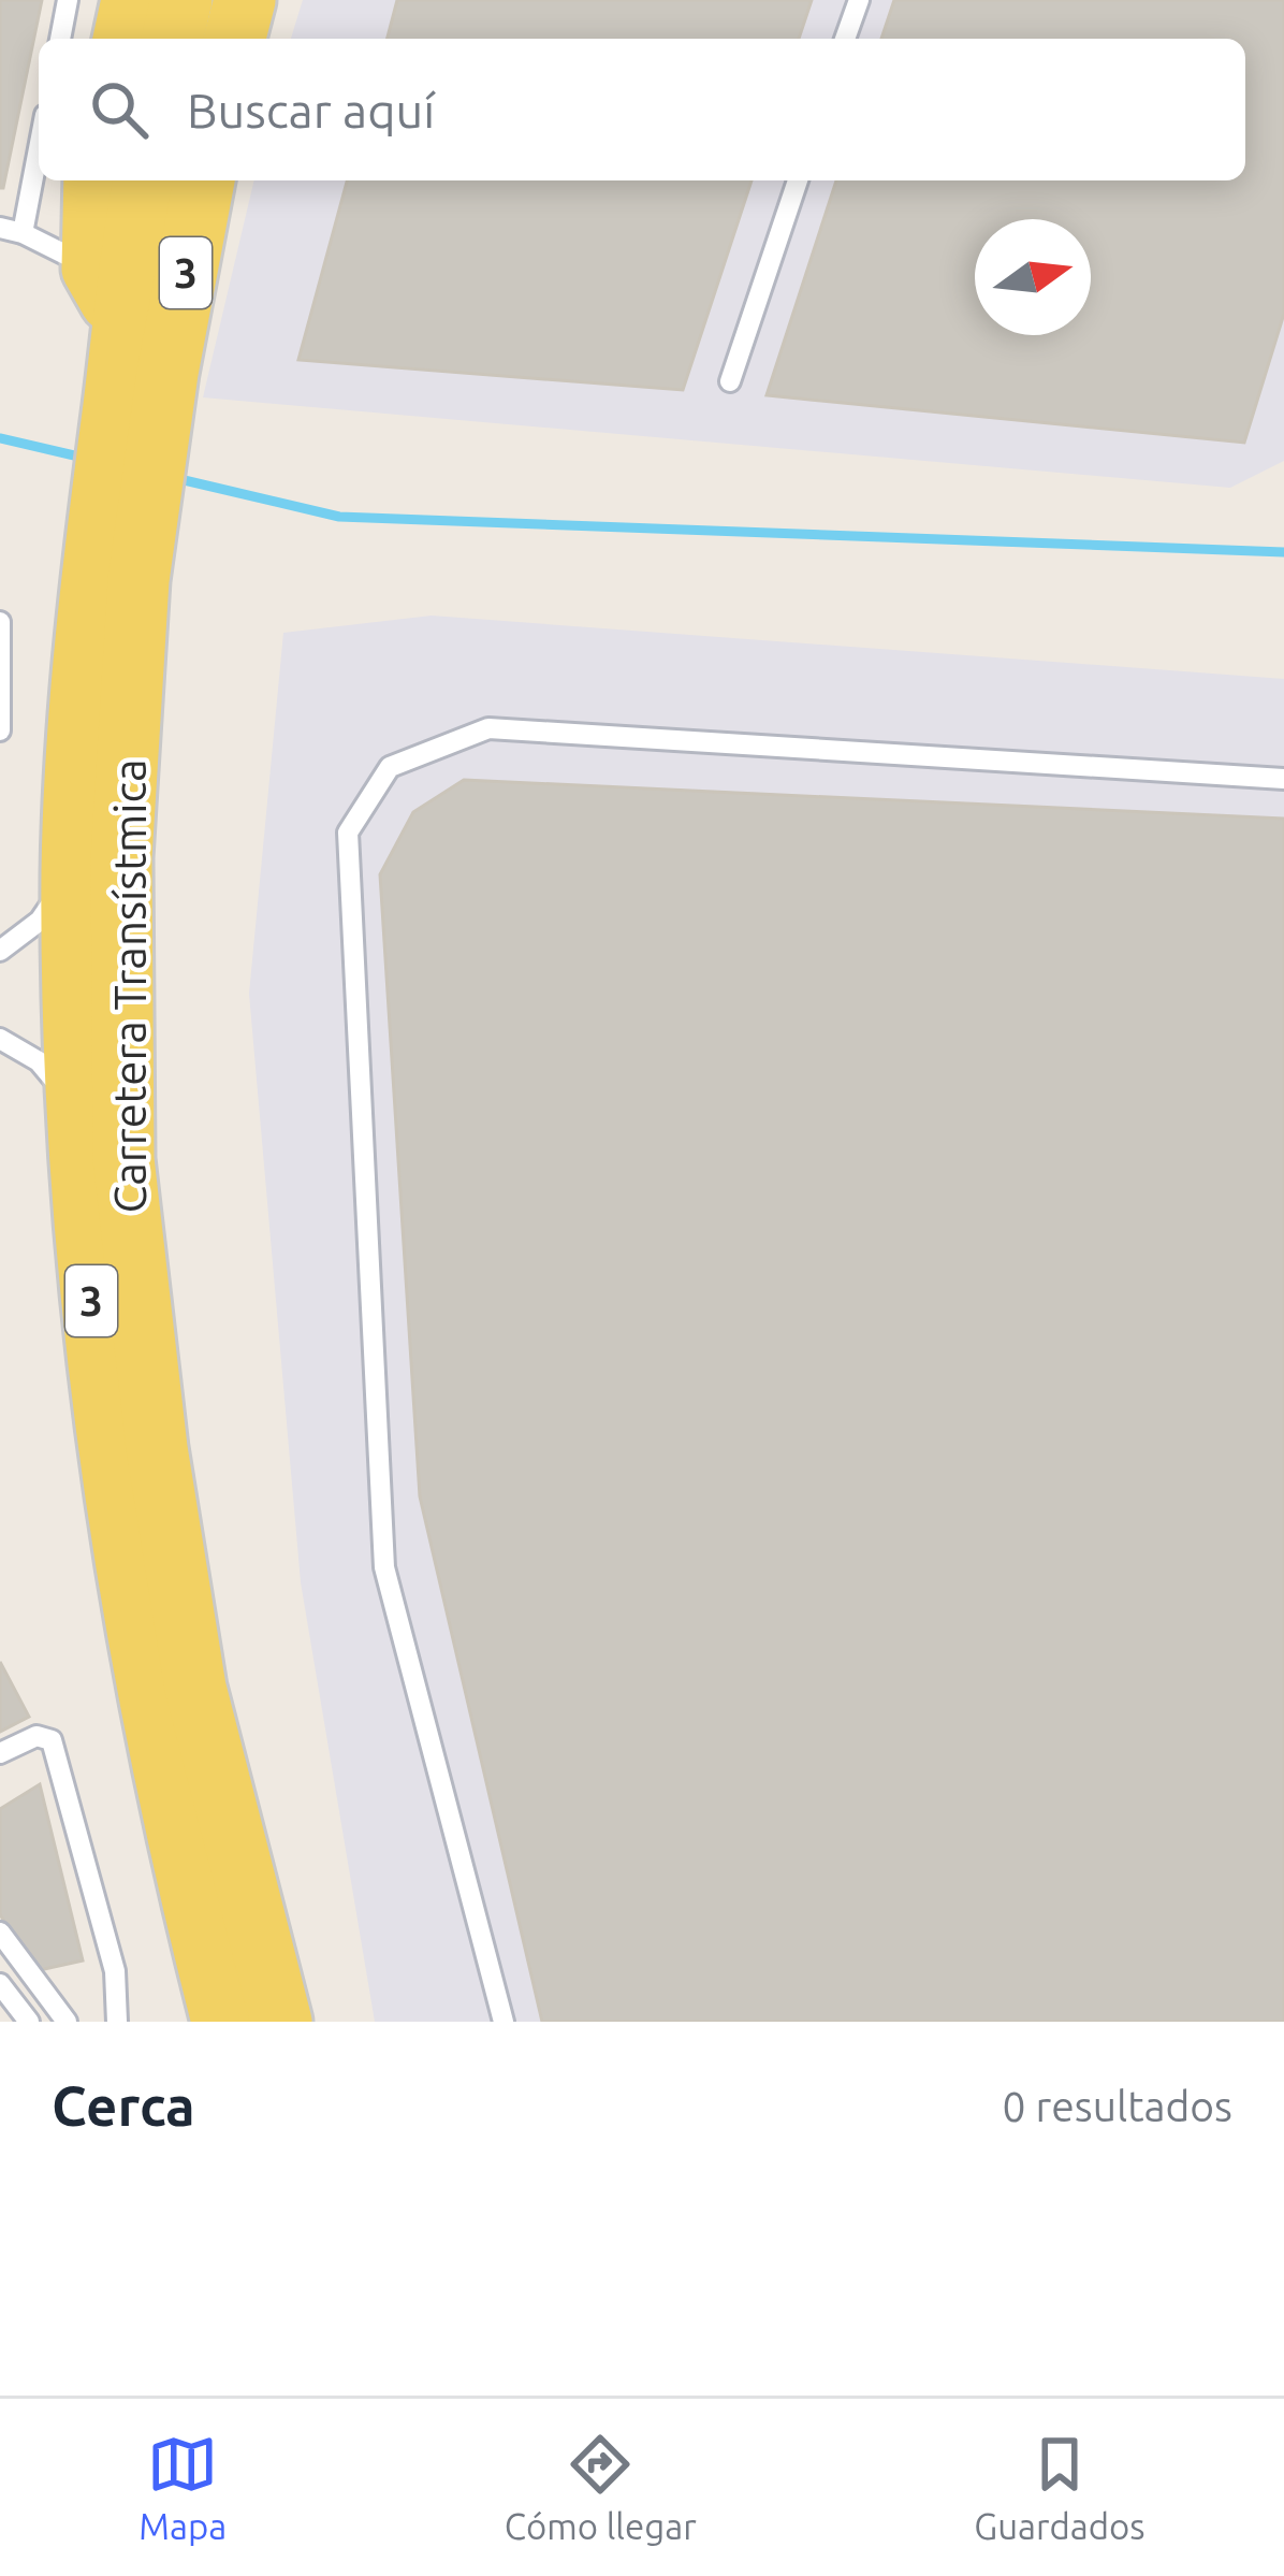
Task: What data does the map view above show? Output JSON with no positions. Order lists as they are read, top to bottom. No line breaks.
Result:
{"streets":{"main road":["3","Carretera Transístmica"]},"north":"right","page":{"search":"Buscar aquí","heading":["Cerca","0 resultados"],"nav":["Mapa","Cómo llegar","Guardados"]}}
